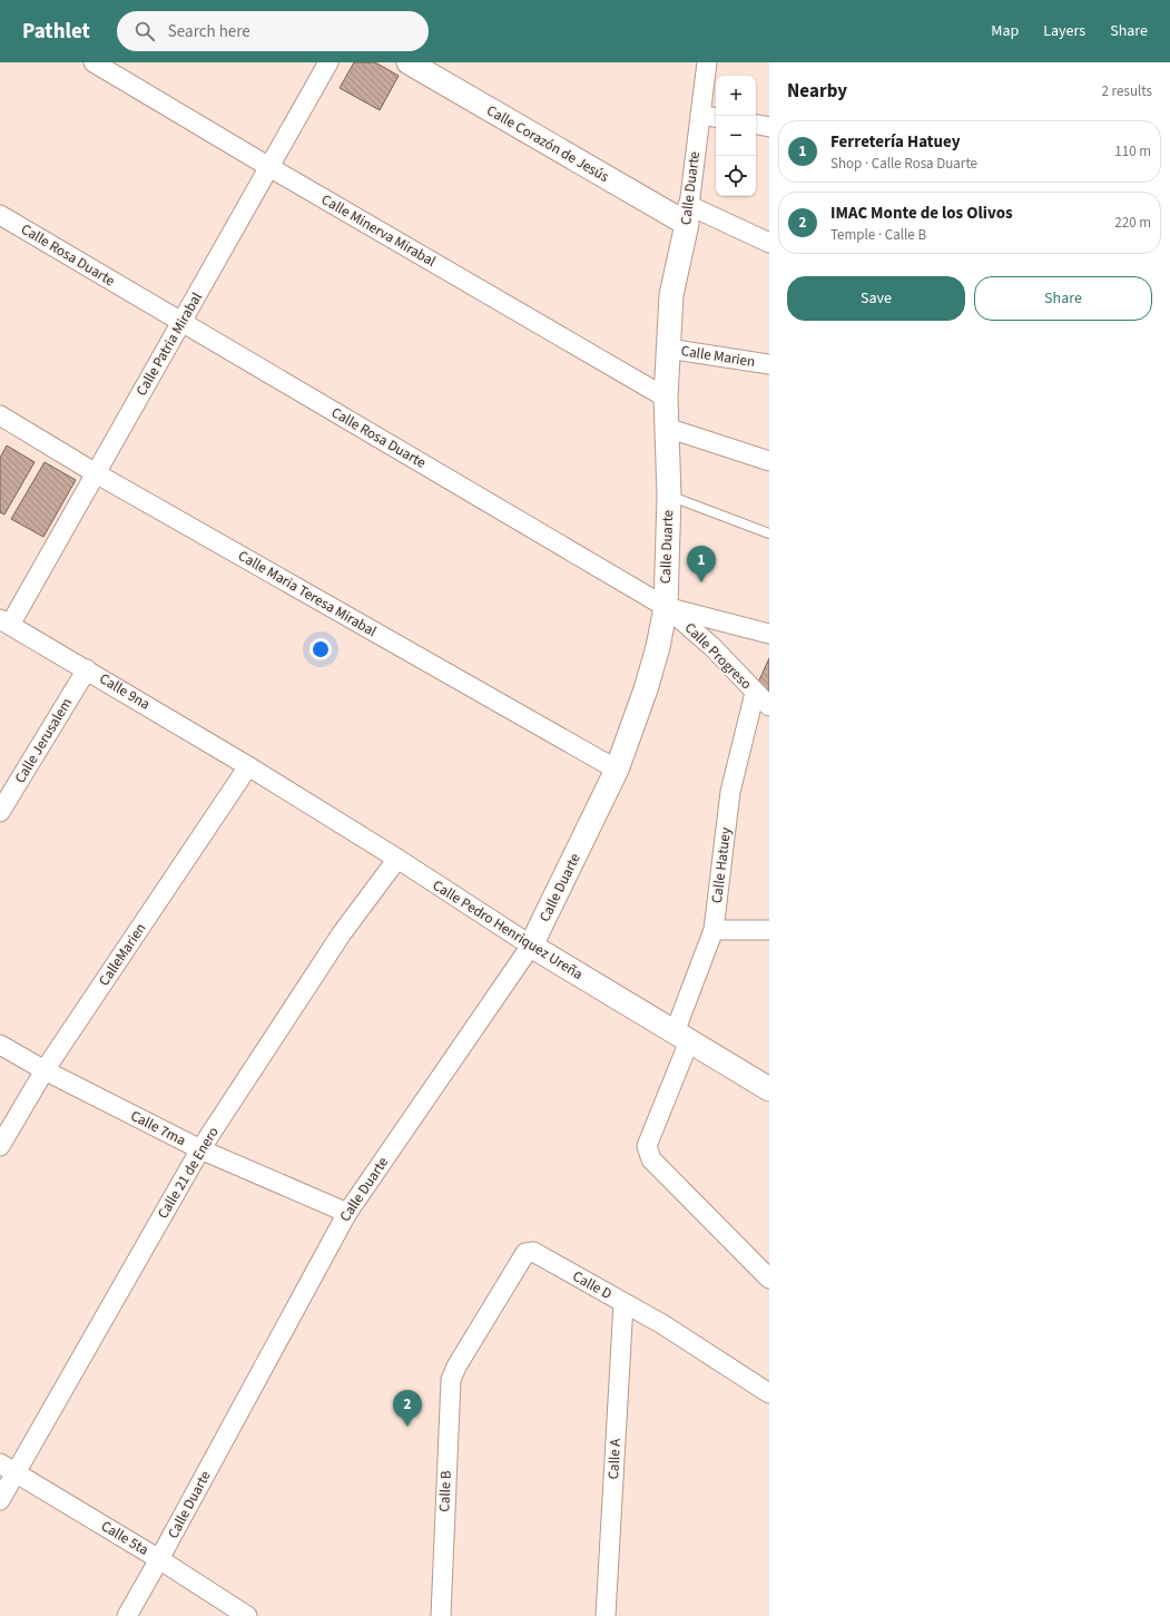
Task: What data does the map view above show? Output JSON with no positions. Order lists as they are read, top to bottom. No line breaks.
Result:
{"streets":{"street":["Calle Corazón de Jesús","Calle Duarte","Calle Minerva Mirabal","Calle Rosa Duarte","Calle Patria Mirabal","Calle Marien","Calle Maria Teresa Mirabal","Calle Progreso","Calle 9na","Calle Jerusalem","Calle Hatuey","Calle Pedro Henriquez Ureña","CalleMarien","Calle 7ma","Calle 21 de Enero","Calle D","Calle A","Calle B","Calle 5ta"]},"crossings":[["Calle Corazón de Jesús","Calle Duarte"],["Calle Duarte","Calle Minerva Mirabal"],["Calle Duarte","Calle Rosa Duarte"],["Calle Duarte","Calle Marien"],["Calle Duarte","Calle Maria Teresa Mirabal"],["Calle Duarte","Calle Progreso"],["Calle Duarte","Calle Pedro Henriquez Ureña"],["Calle Duarte","Calle 7ma"],["Calle Duarte","Calle 5ta"],["Calle Minerva Mirabal","Calle Patria Mirabal"],["Calle Rosa Duarte","Calle Patria Mirabal"],["Calle Rosa Duarte","Calle Progreso"],["Calle Patria Mirabal","Calle Maria Teresa Mirabal"],["Calle Patria Mirabal","Calle 9na"],["Calle Progreso","Calle Hatuey"],["Calle 9na","Calle Jerusalem"],["Calle 9na","Calle Pedro Henriquez Ureña"],["Calle 9na","CalleMarien"],["Calle Hatuey","Calle Pedro Henriquez Ureña"],["Calle Pedro Henriquez Ureña","CalleMarien"],["Calle Pedro Henriquez Ureña","Calle 21 de Enero"],["CalleMarien","Calle 7ma"],["Calle 7ma","Calle 21 de Enero"],["Calle 21 de Enero","Calle 5ta"],["Calle D","Calle A"],["Calle D","Calle B"]],"page":{"header":"Pathlet","search":"Search here","nav":["Map","Layers","Share"],"heading":["Nearby","2 results"],"map_buttons":["+","−"],"list":[{"mark":"1","name":"Ferretería Hatuey","note":"Shop · Calle Rosa Duarte","value":"110 m"},{"mark":"2","name":"IMAC Monte de los Olivos","note":"Temple · Calle B","value":"220 m"}],"buttons":["Save","Share"],"pins":["1","2"]}}
